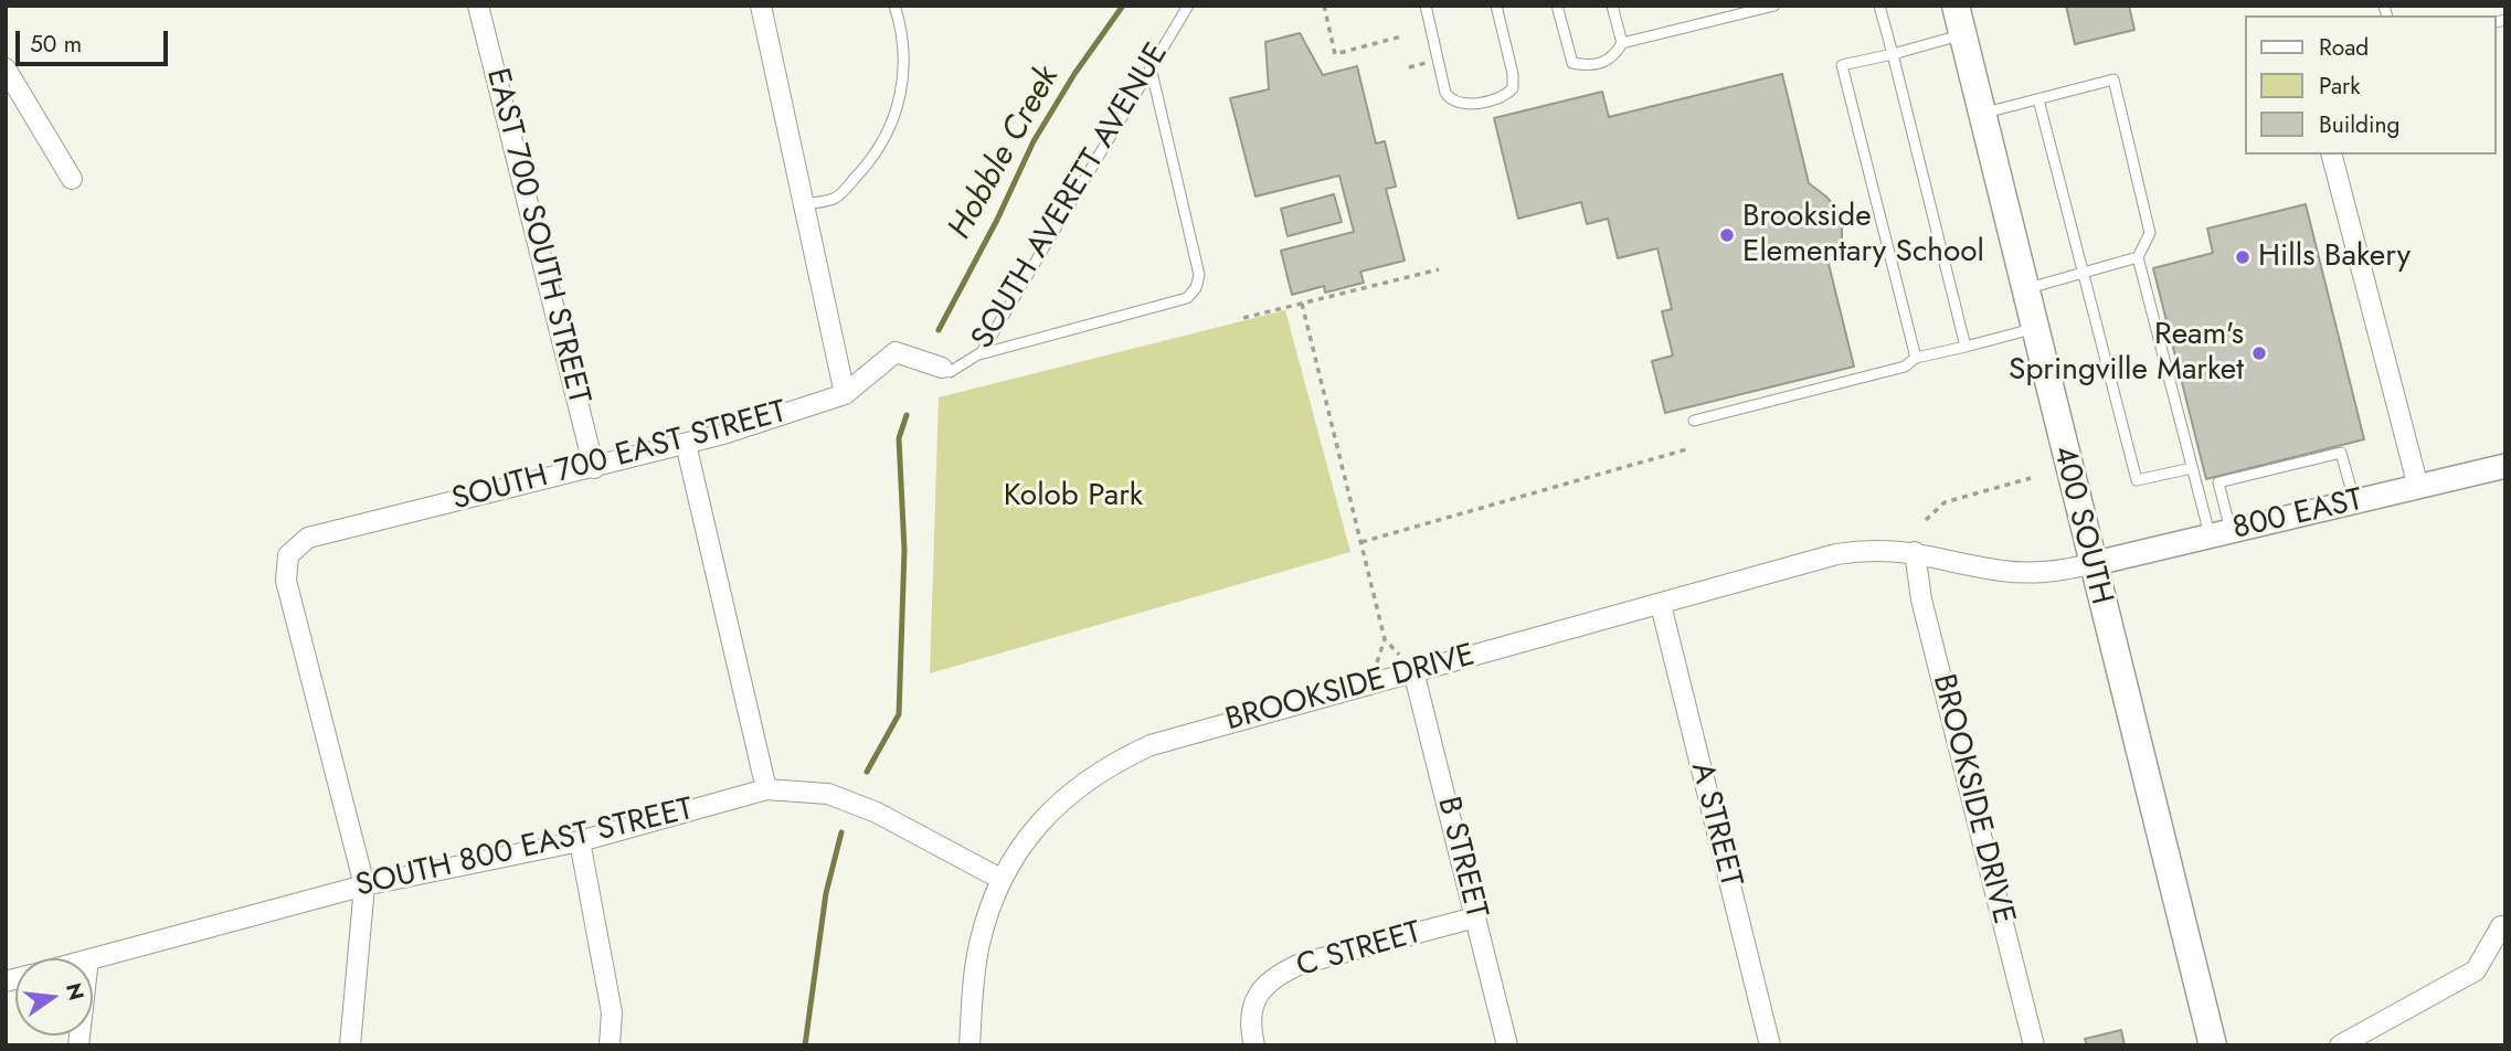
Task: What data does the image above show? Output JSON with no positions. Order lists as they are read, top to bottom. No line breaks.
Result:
{"streets":{"main road":["400 SOUTH"],"street":["EAST 700 SOUTH STREET","SOUTH 700 EAST STREET","800 EAST","BROOKSIDE DRIVE","A STREET","SOUTH 800 EAST STREET","B STREET","C STREET"],"lane":["SOUTH AVERETT AVENUE"]},"crossings":[["SOUTH AVERETT AVENUE","SOUTH 700 EAST STREET"],["EAST 700 SOUTH STREET","SOUTH 700 EAST STREET"],["SOUTH 700 EAST STREET","SOUTH 800 EAST STREET"],["800 EAST","400 SOUTH"],["800 EAST","BROOKSIDE DRIVE"],["400 SOUTH","BROOKSIDE DRIVE"],["BROOKSIDE DRIVE","A STREET"],["BROOKSIDE DRIVE","SOUTH 800 EAST STREET"],["BROOKSIDE DRIVE","B STREET"],["B STREET","C STREET"]],"water":["Hobble Creek"],"parks":["Kolob Park"],"places":["Brookside Elementary School","Hills Bakery","Ream's Springville Market"],"legend":["Road","Park","Building"],"scale_bar":"50 m","north":"right"}
